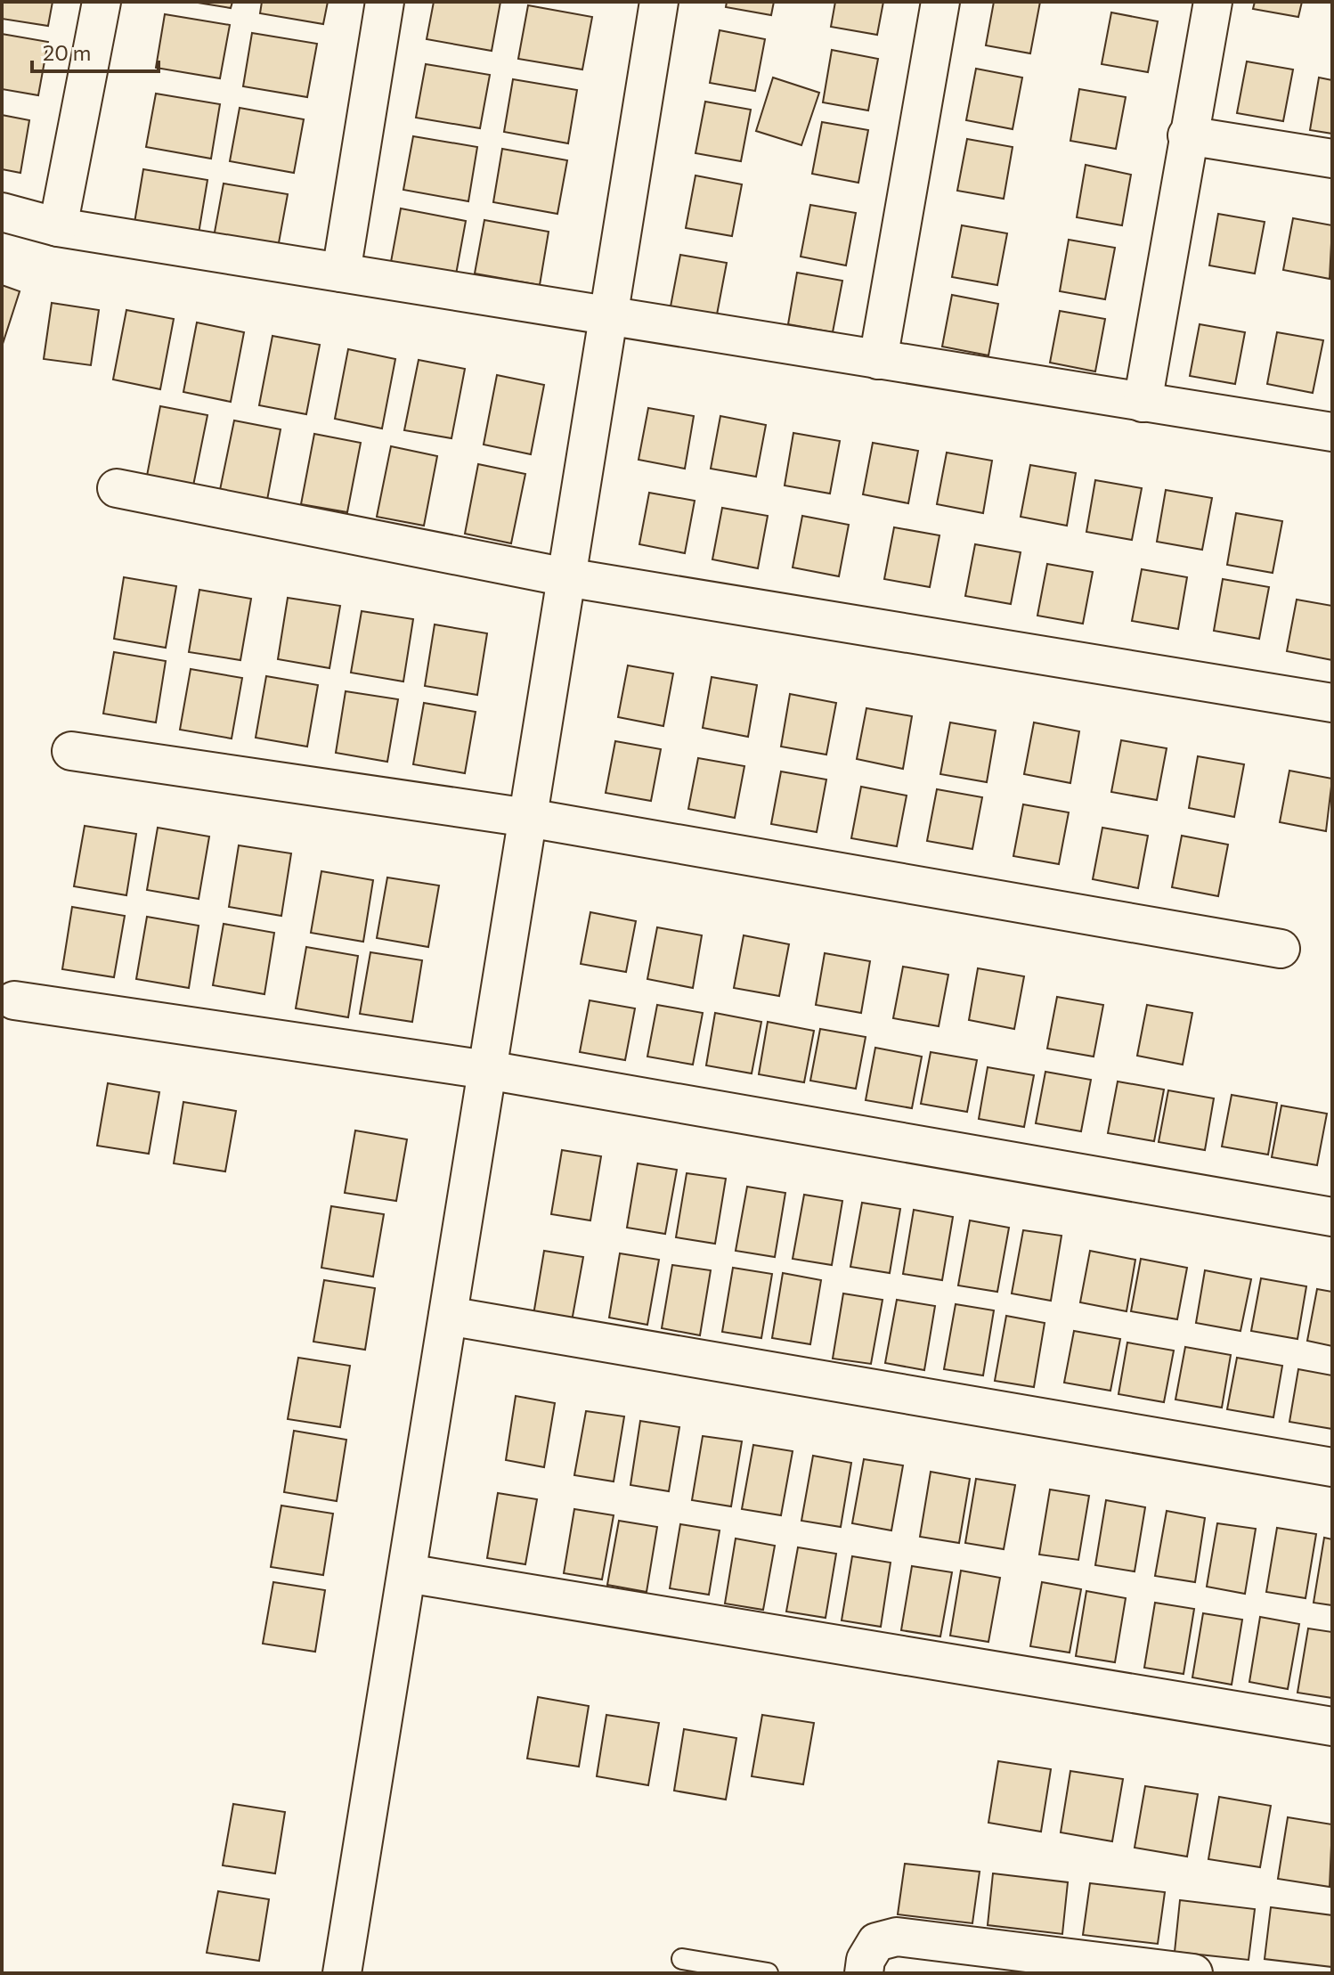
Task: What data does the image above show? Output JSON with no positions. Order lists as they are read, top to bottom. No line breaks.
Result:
{"scale_bar":"20 m"}
